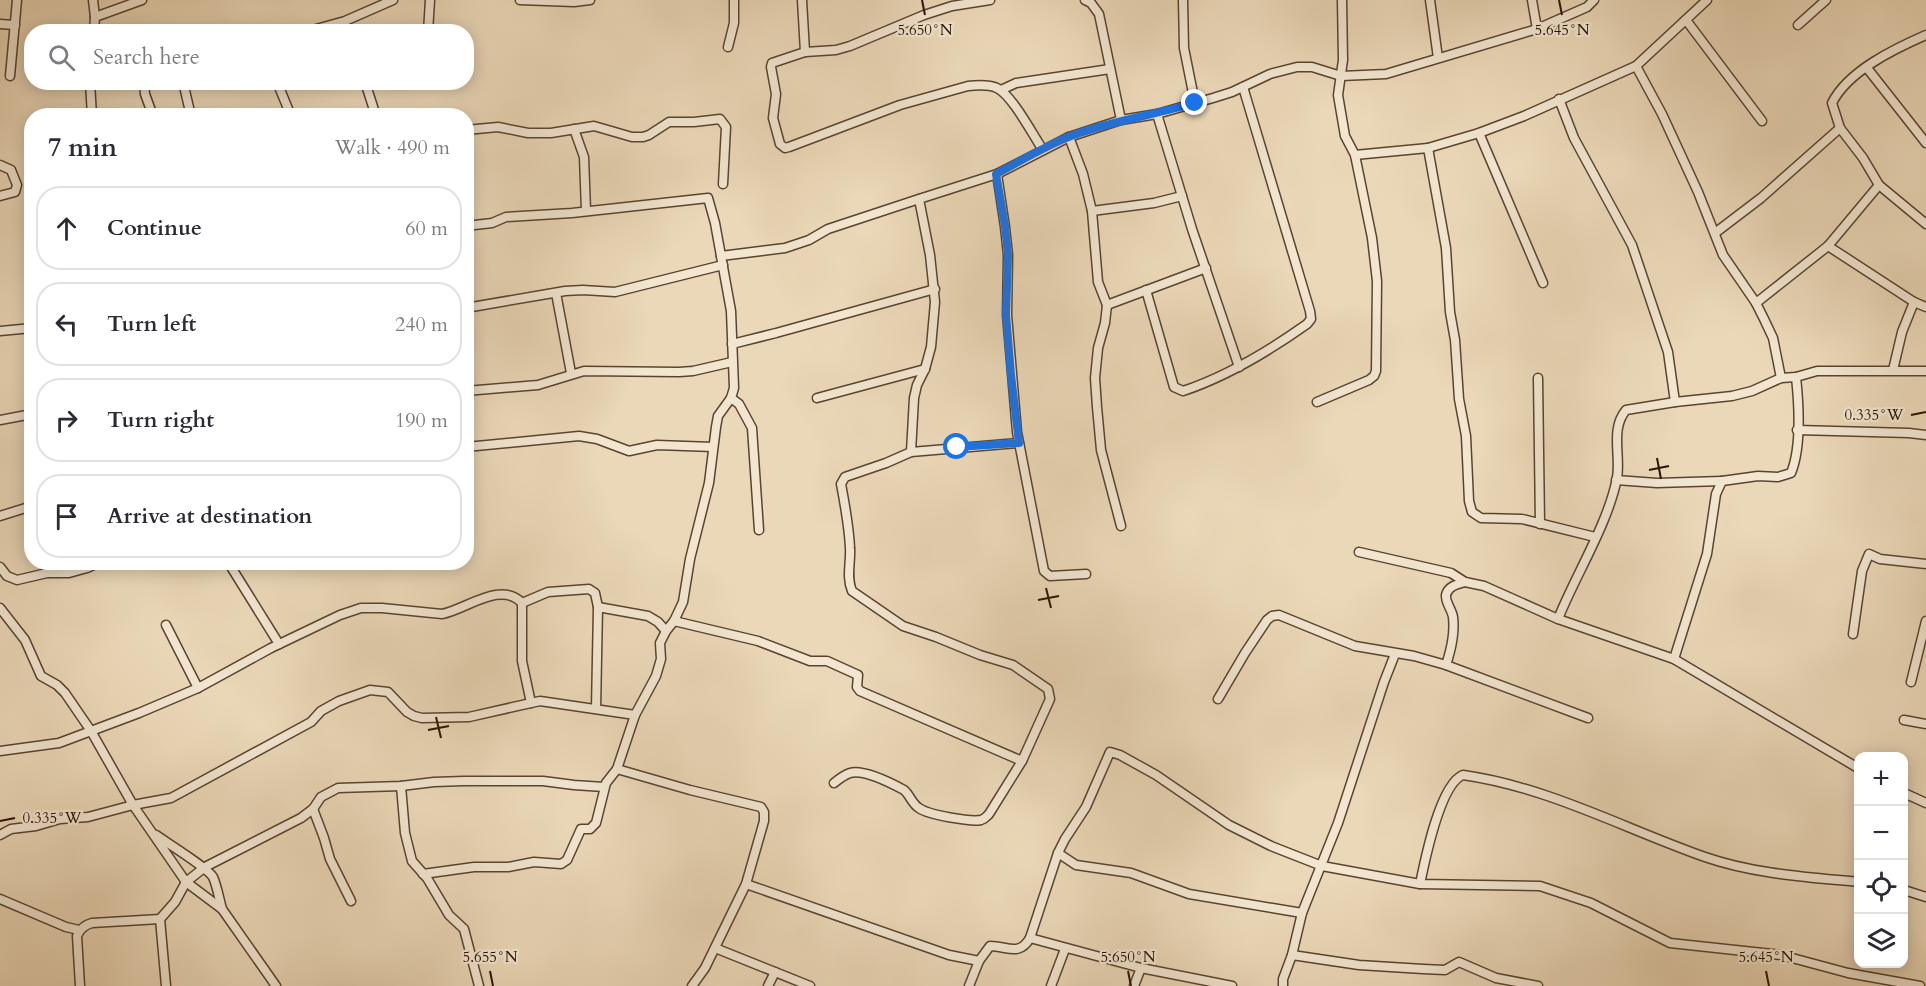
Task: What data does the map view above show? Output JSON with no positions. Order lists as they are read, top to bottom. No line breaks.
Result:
{"page":{"search":"Search here","heading":["7 min","Walk · 490 m"],"list":[["Continue","60 m"],["Turn left","240 m"],["Turn right","190 m"],"Arrive at destination"],"map_buttons":["+","−"]},"coordinates":["5.650°N","5.645°N","0.335°W","5.655°N"]}
